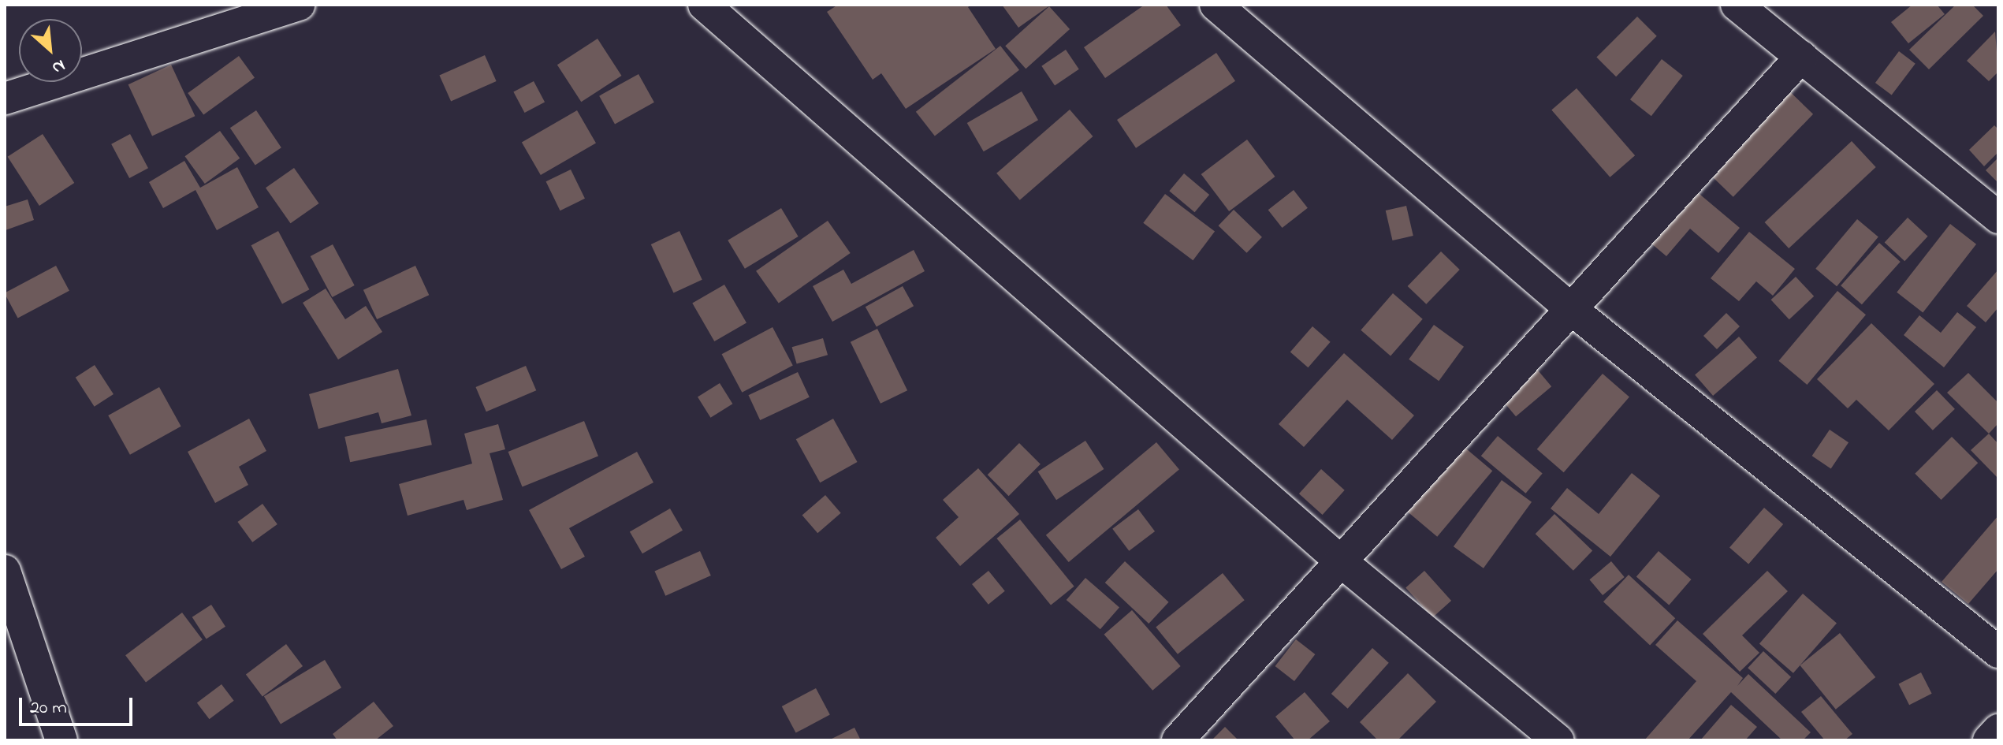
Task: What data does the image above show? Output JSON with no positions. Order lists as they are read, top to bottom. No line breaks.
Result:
{"scale_bar":"20 m","north":"bottom right"}
